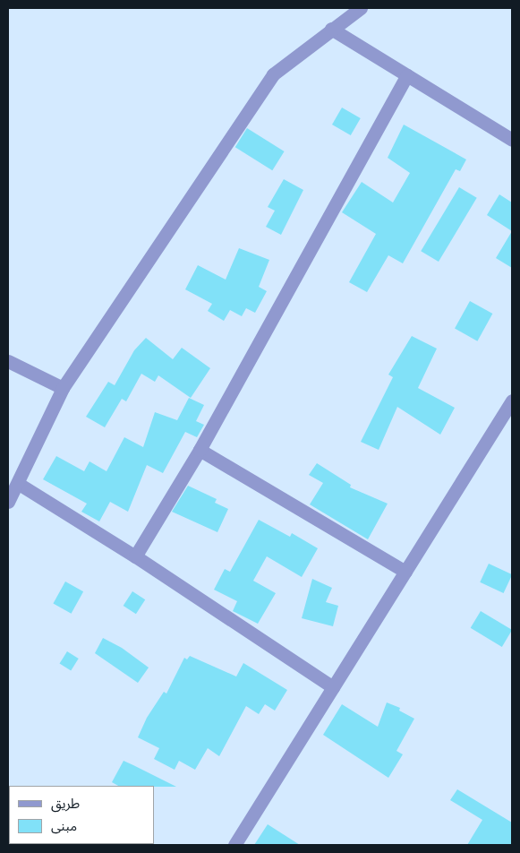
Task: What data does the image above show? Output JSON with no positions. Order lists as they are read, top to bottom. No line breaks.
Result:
{"legend":["طريق","مبنى"]}
